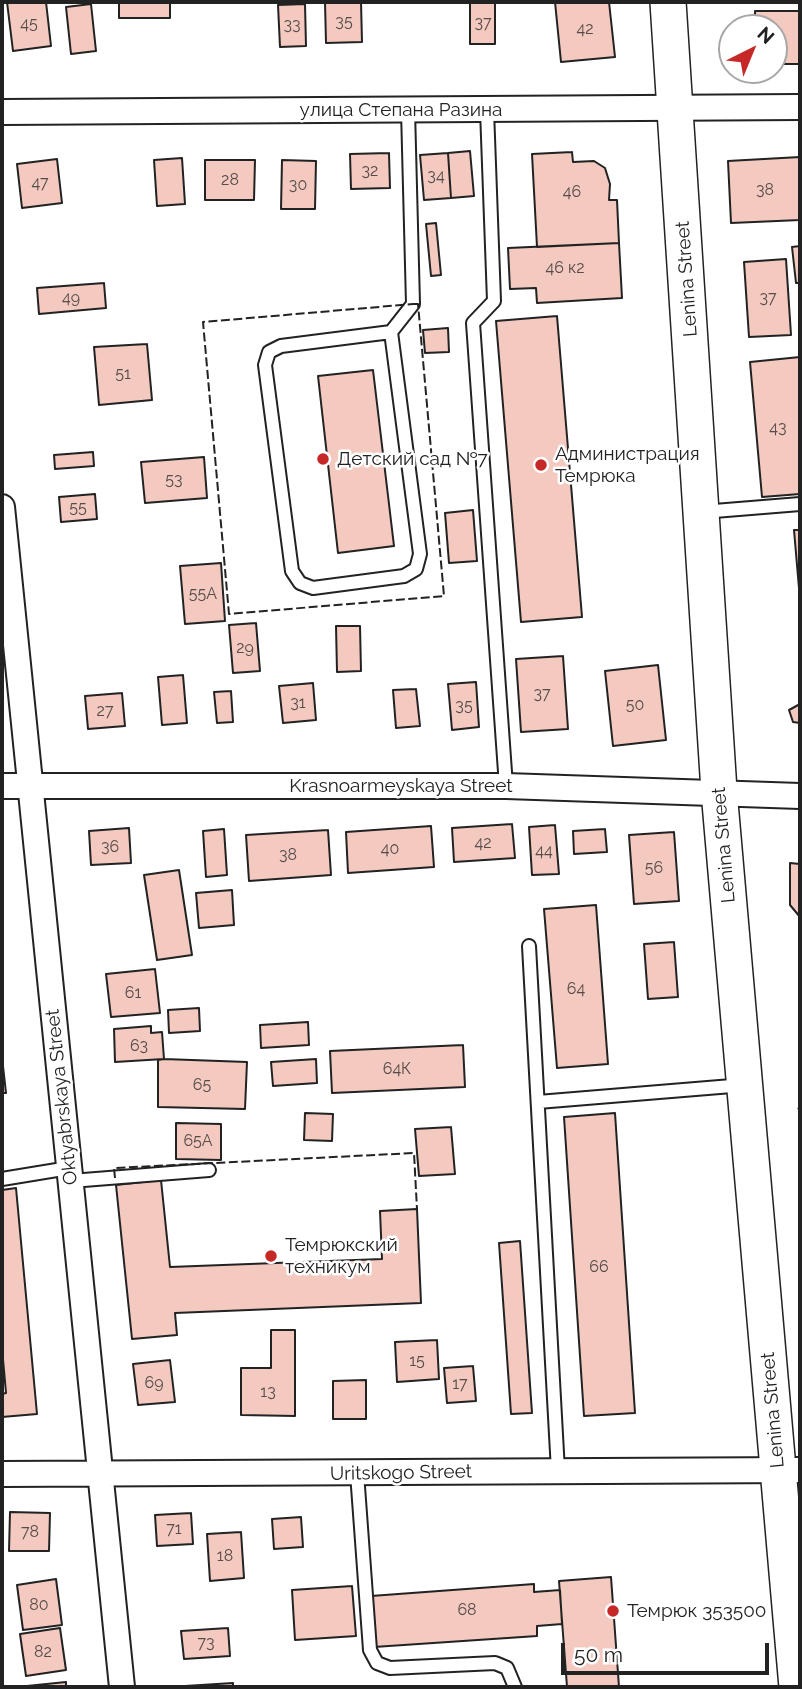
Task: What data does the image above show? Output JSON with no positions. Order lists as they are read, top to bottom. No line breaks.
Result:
{"streets":{"street":["улица Степана Разина","Lenina Street","Krasnoarmeyskaya Street","Oktyabrskaya Street","Uritskogo Street"]},"crossings":[["улица Степана Разина","Lenina Street"],["Lenina Street","Krasnoarmeyskaya Street"],["Lenina Street","Uritskogo Street"],["Krasnoarmeyskaya Street","Oktyabrskaya Street"],["Oktyabrskaya Street","Uritskogo Street"]],"places":["Детский сад №7","Администрация Темрюка","Темрюкский техникум","Темрюк 353500"],"house_numbers":["35","37","45","33","42","32","34","28","47","30","38","46","46 к2","49","37","51","43","53","55","55А","29","37","31","50","35","27","42","36","40","44","38","56","64","61","63","64К","65","65А","66","15","69","17","13","71","78","18","80","68","73","82"],"scale_bar":"50 m","north":"top right"}
